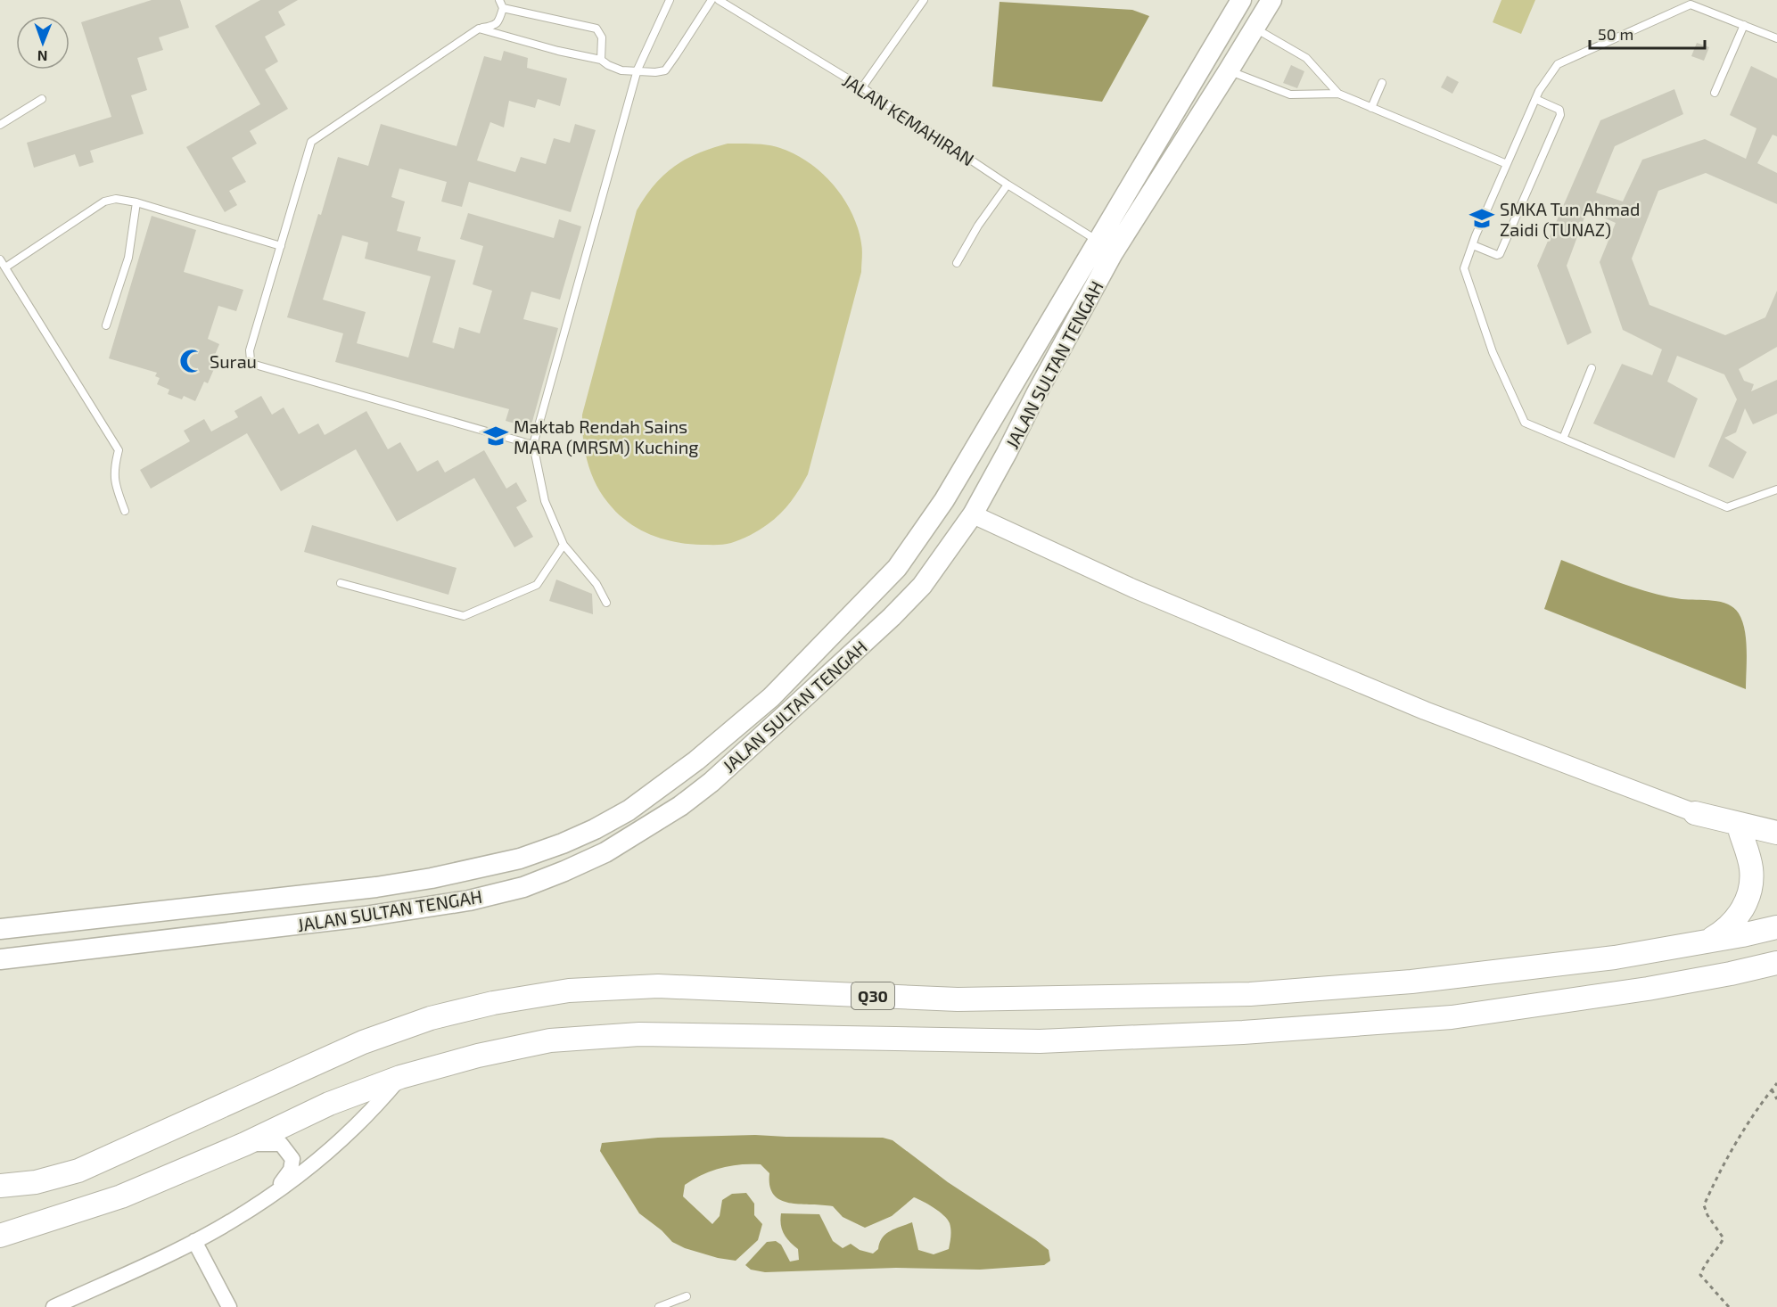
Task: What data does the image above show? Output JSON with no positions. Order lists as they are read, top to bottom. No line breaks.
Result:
{"streets":{"main road":["JALAN SULTAN TENGAH","Q30"],"lane":["JALAN KEMAHIRAN"]},"crossings":[["JALAN KEMAHIRAN","JALAN SULTAN TENGAH"]],"places":{"school or university":["SMKA Tun Ahmad Zaidi (TUNAZ)","Maktab Rendah Sains MARA (MRSM) Kuching"],"mosque":["Surau"]},"scale_bar":"50 m","north":"bottom"}
